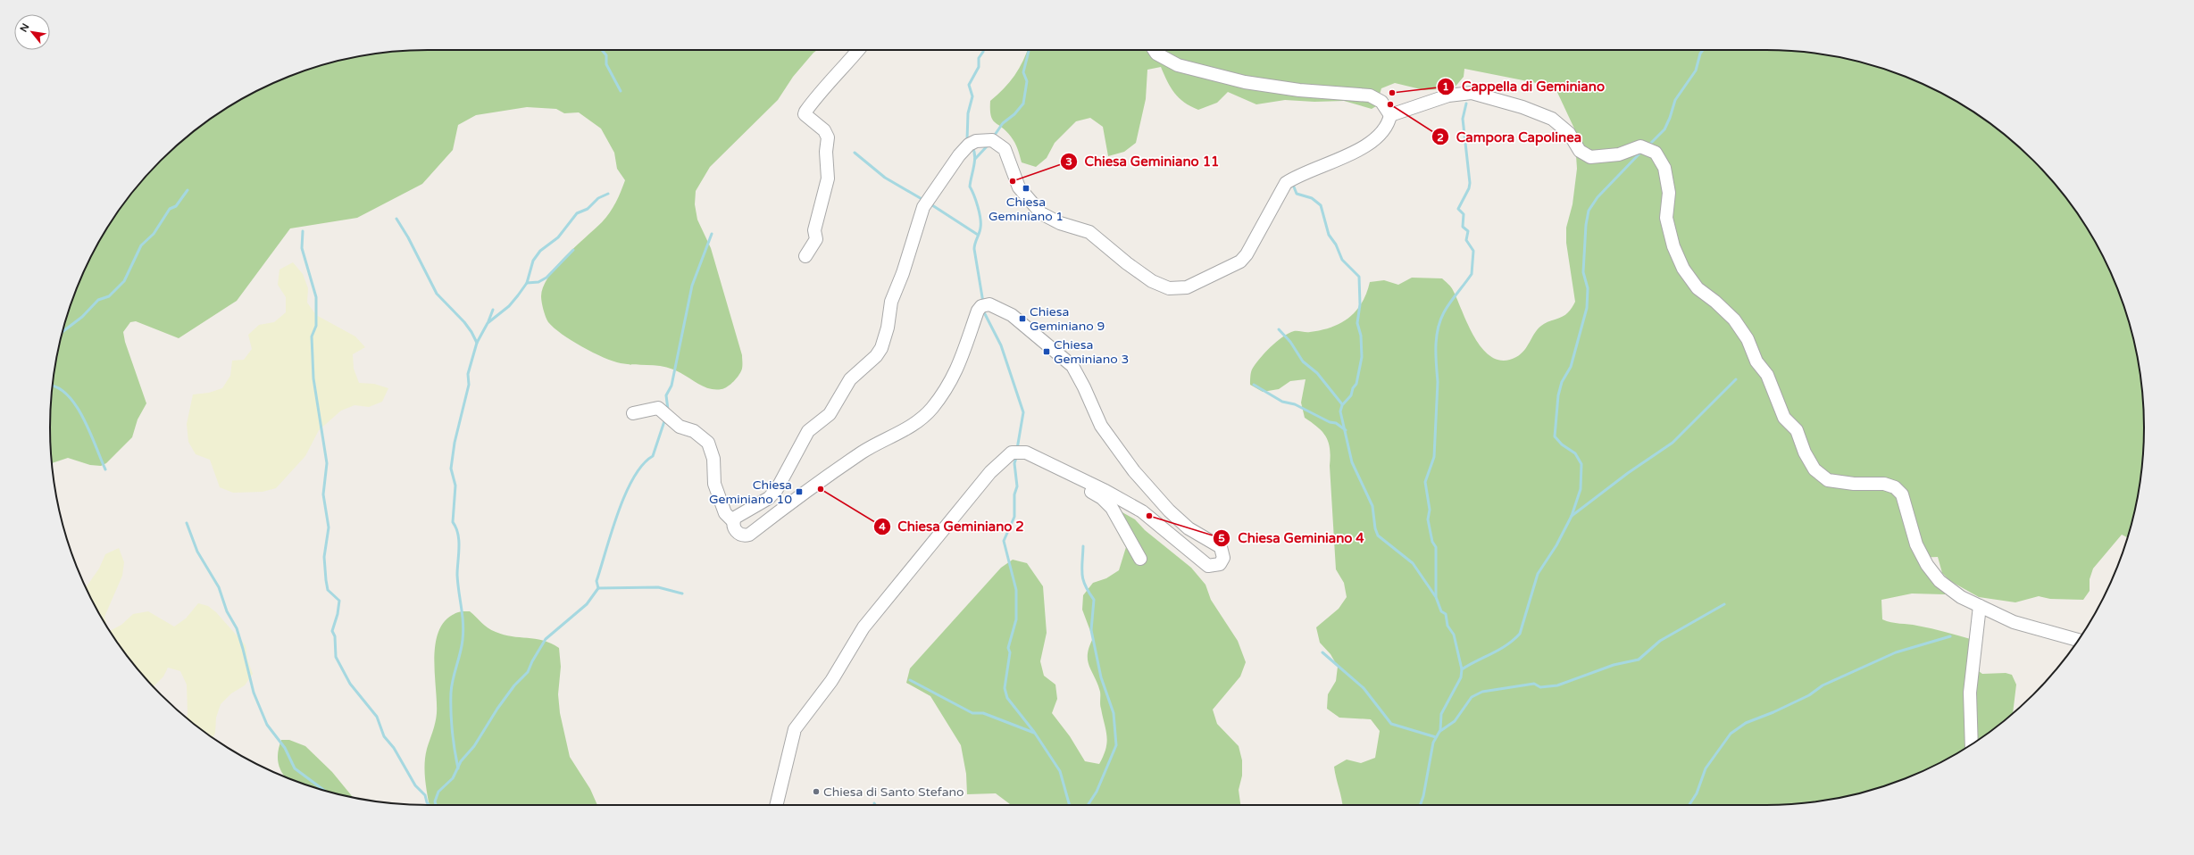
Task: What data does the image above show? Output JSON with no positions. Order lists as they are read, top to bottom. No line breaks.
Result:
{"places":{"other":["Cappella di Geminiano","Campora Capolinea","Chiesa Geminiano 11","Chiesa Geminiano 2","Chiesa Geminiano 4","Chiesa di Santo Stefano"],"transit":["Chiesa Geminiano 1","Chiesa Geminiano 9","Chiesa Geminiano 3","Chiesa Geminiano 10"]},"north":"top left"}
